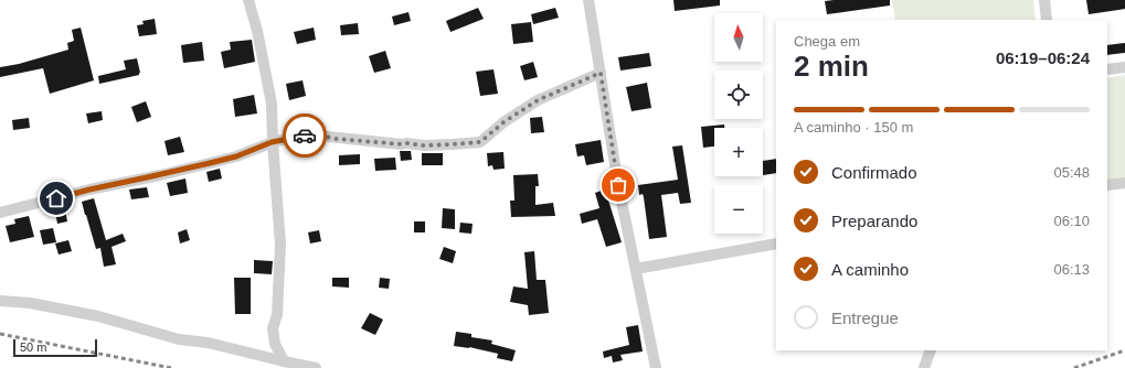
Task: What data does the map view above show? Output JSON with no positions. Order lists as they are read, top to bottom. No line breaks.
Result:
{"scale_bar":"50 m","north":"top","page":{"map_buttons":["+","−"],"heading":["2 min","Chega em","06:19–06:24"],"bar":"A caminho · 150 m","list":[["Confirmado","05:48"],["Preparando","06:10"],["A caminho","06:13"],"Entregue"],"scale":"50 m"}}
